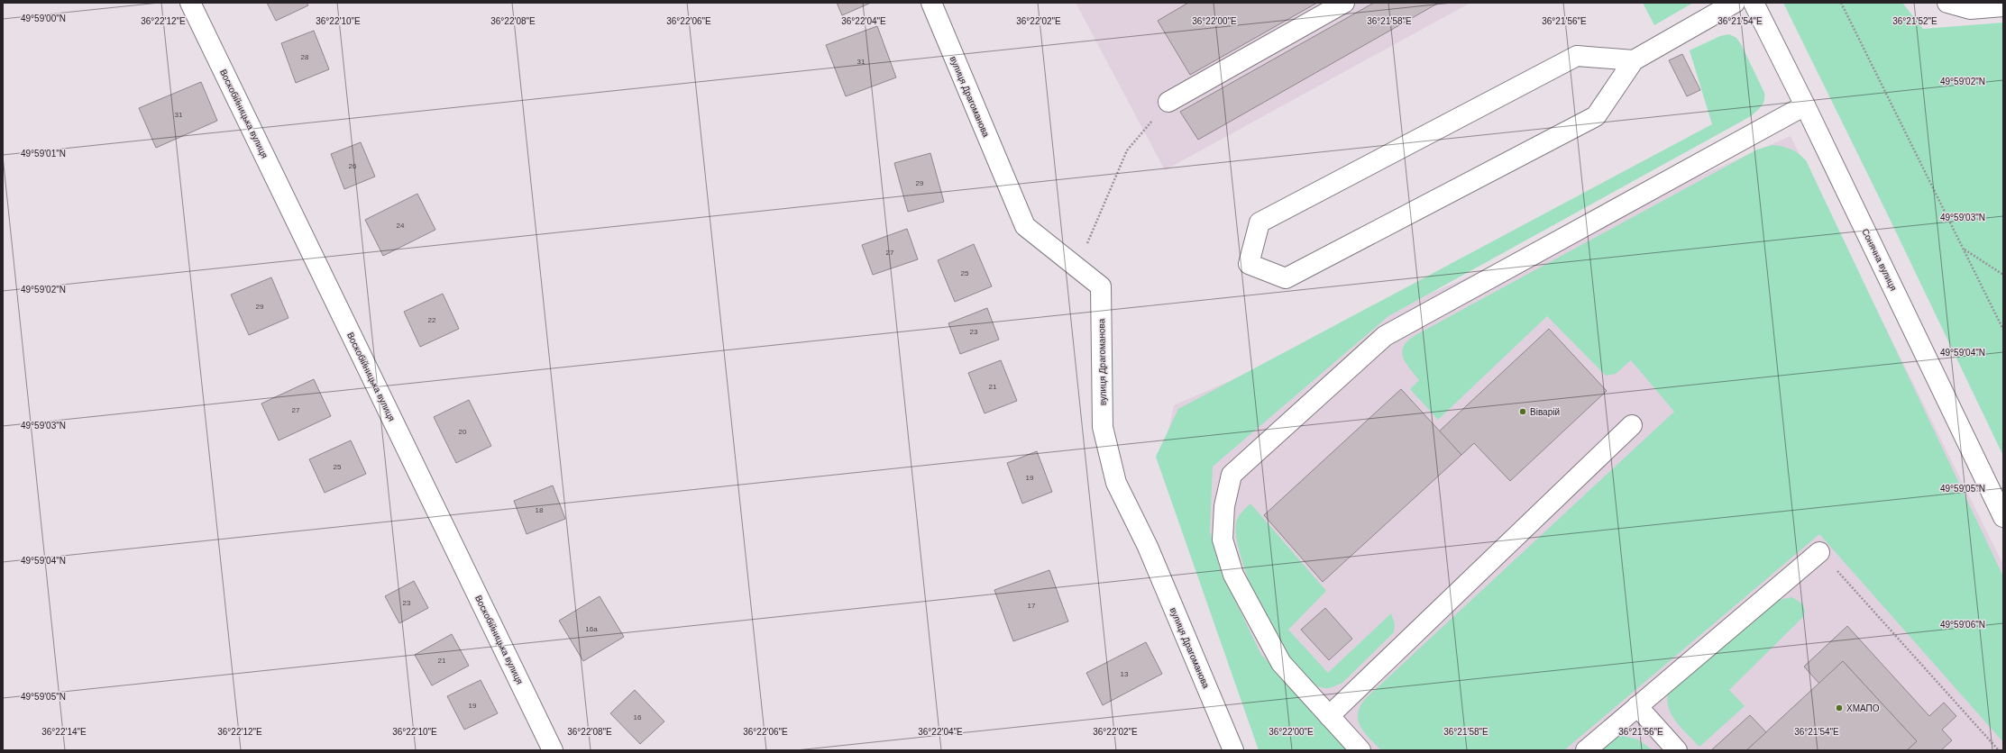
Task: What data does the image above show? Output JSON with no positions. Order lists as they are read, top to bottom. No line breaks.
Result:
{"streets":{"street":["вулиця Драгоманова","Воскобійницька вулиця","Сонячна вулиця"]},"places":["Віварій","ХМАПО"],"house_numbers":["28","31","31","26","29","24","27","25","29","22","23","21","27","20","25","19","18","23","17","16а","21","13","19","16"],"coordinates":["49°59'00\"N","36°22'12\"E","36°22'10\"E","36°22'08\"E","36°22'06\"E","36°22'04\"E","36°22'02\"E","36°22'00\"E","36°21'58\"E","36°21'56\"E","36°21'54\"E","36°21'52\"E","49°59'02\"N","49°59'01\"N","49°59'03\"N","49°59'04\"N","49°59'05\"N","49°59'06\"N","36°22'14\"E"]}
